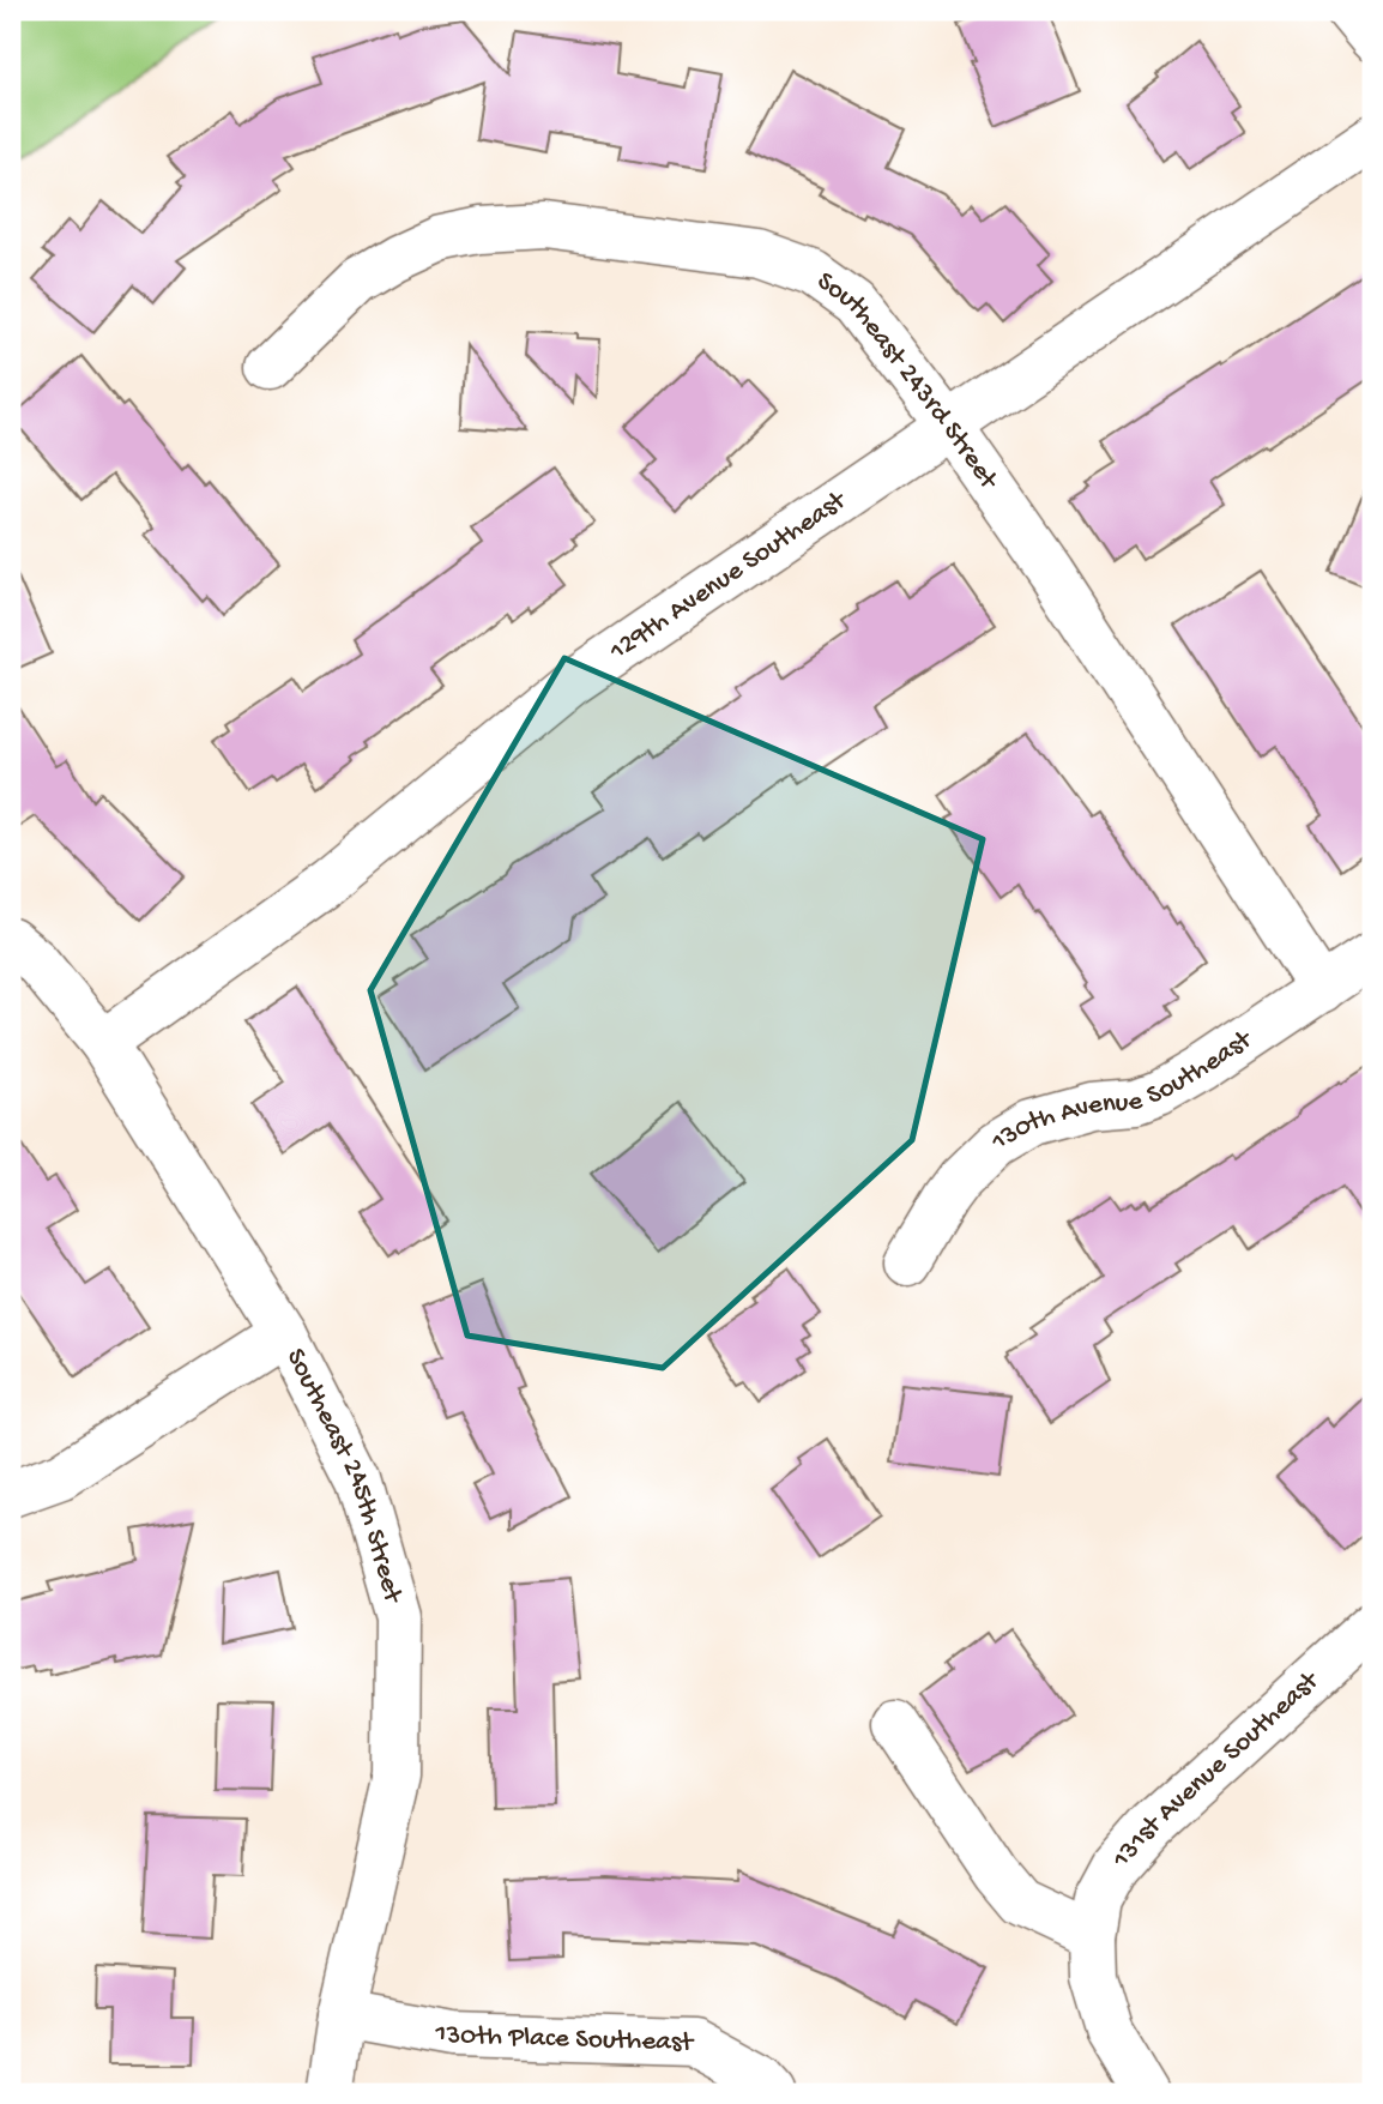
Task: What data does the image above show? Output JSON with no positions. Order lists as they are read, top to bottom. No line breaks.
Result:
{"streets":{"street":["Southeast 243rd Street","129th Avenue Southeast","130th Avenue Southeast","Southeast 245th Street","131st Avenue Southeast","130th Place Southeast"]},"crossings":[["Southeast 243rd Street","129th Avenue Southeast"],["Southeast 243rd Street","130th Avenue Southeast"],["129th Avenue Southeast","Southeast 245th Street"],["Southeast 245th Street","130th Place Southeast"]]}
